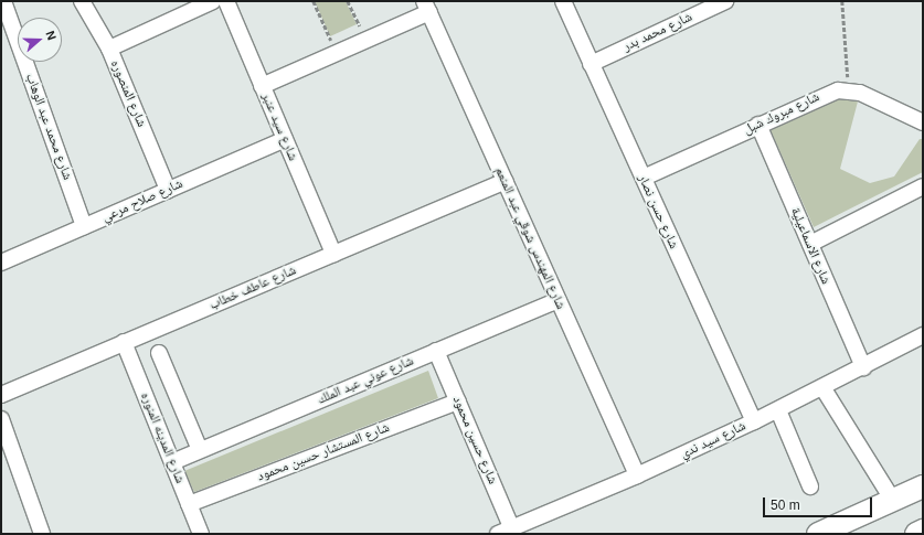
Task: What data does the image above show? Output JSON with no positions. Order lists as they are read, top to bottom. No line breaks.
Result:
{"streets":{"street":["شارع محمد بدر","شارع المنصوره","شارع مبروك شبل","شارع محمد عبد الوهاب","شارع سيد عنبر","شارع صلاح مرعي","شارع حسن نصار","شارع المهندس شوقي عبد المنعم","شارع الاسماعيلية","شارع عاطف خطاب","شارع عوني عبد الملك","شارع المدينه المنوره","شارع حسين محمود","شارع سيد ندي","شارع المستشار حسين محمود"]},"crossings":[["شارع محمد بدر","شارع حسن نصار"],["شارع المنصوره","شارع صلاح مرعي"],["شارع مبروك شبل","شارع حسن نصار"],["شارع مبروك شبل","شارع الاسماعيلية"],["شارع محمد عبد الوهاب","شارع صلاح مرعي"],["شارع سيد عنبر","شارع صلاح مرعي"],["شارع سيد عنبر","شارع عاطف خطاب"],["شارع حسن نصار","شارع سيد ندي"],["شارع المهندس شوقي عبد المنعم","شارع عاطف خطاب"],["شارع المهندس شوقي عبد المنعم","شارع عوني عبد الملك"],["شارع المهندس شوقي عبد المنعم","شارع سيد ندي"],["شارع الاسماعيلية","شارع سيد ندي"],["شارع عاطف خطاب","شارع المدينه المنوره"],["شارع عوني عبد الملك","شارع المدينه المنوره"],["شارع عوني عبد الملك","شارع حسين محمود"],["شارع المدينه المنوره","شارع المستشار حسين محمود"],["شارع حسين محمود","شارع سيد ندي"],["شارع حسين محمود","شارع المستشار حسين محمود"]],"scale_bar":"50 m","north":"right"}
